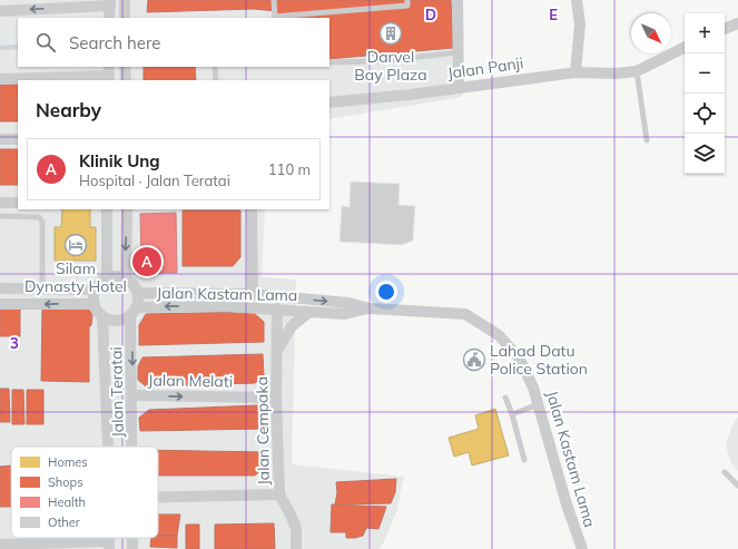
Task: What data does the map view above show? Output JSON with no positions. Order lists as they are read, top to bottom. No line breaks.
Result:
{"streets":{"street":["Jalan Panji","Jalan Kastam Lama","Jalan Melati","Jalan Teratai","Jalan Cempaka"]},"crossings":[["Jalan Kastam Lama","Jalan Teratai"],["Jalan Kastam Lama","Jalan Cempaka"],["Jalan Melati","Jalan Teratai"],["Jalan Melati","Jalan Cempaka"]],"places":{"building":["Darvel Bay Plaza"],"hotel":["Silam Dynasty Hotel"],"public building":["Lahad Datu Police Station"]},"legend":["Homes","Shops","Health","Other"],"north":"bottom right","page":{"map_buttons":["+","−"],"search":"Search here","heading":"Nearby","list":[{"mark":"A","name":"Klinik Ung","note":"Hospital · Jalan Teratai","value":"110 m"}],"pins":"A"},"grid":{"columns":["D","E"],"rows":["3"]}}
